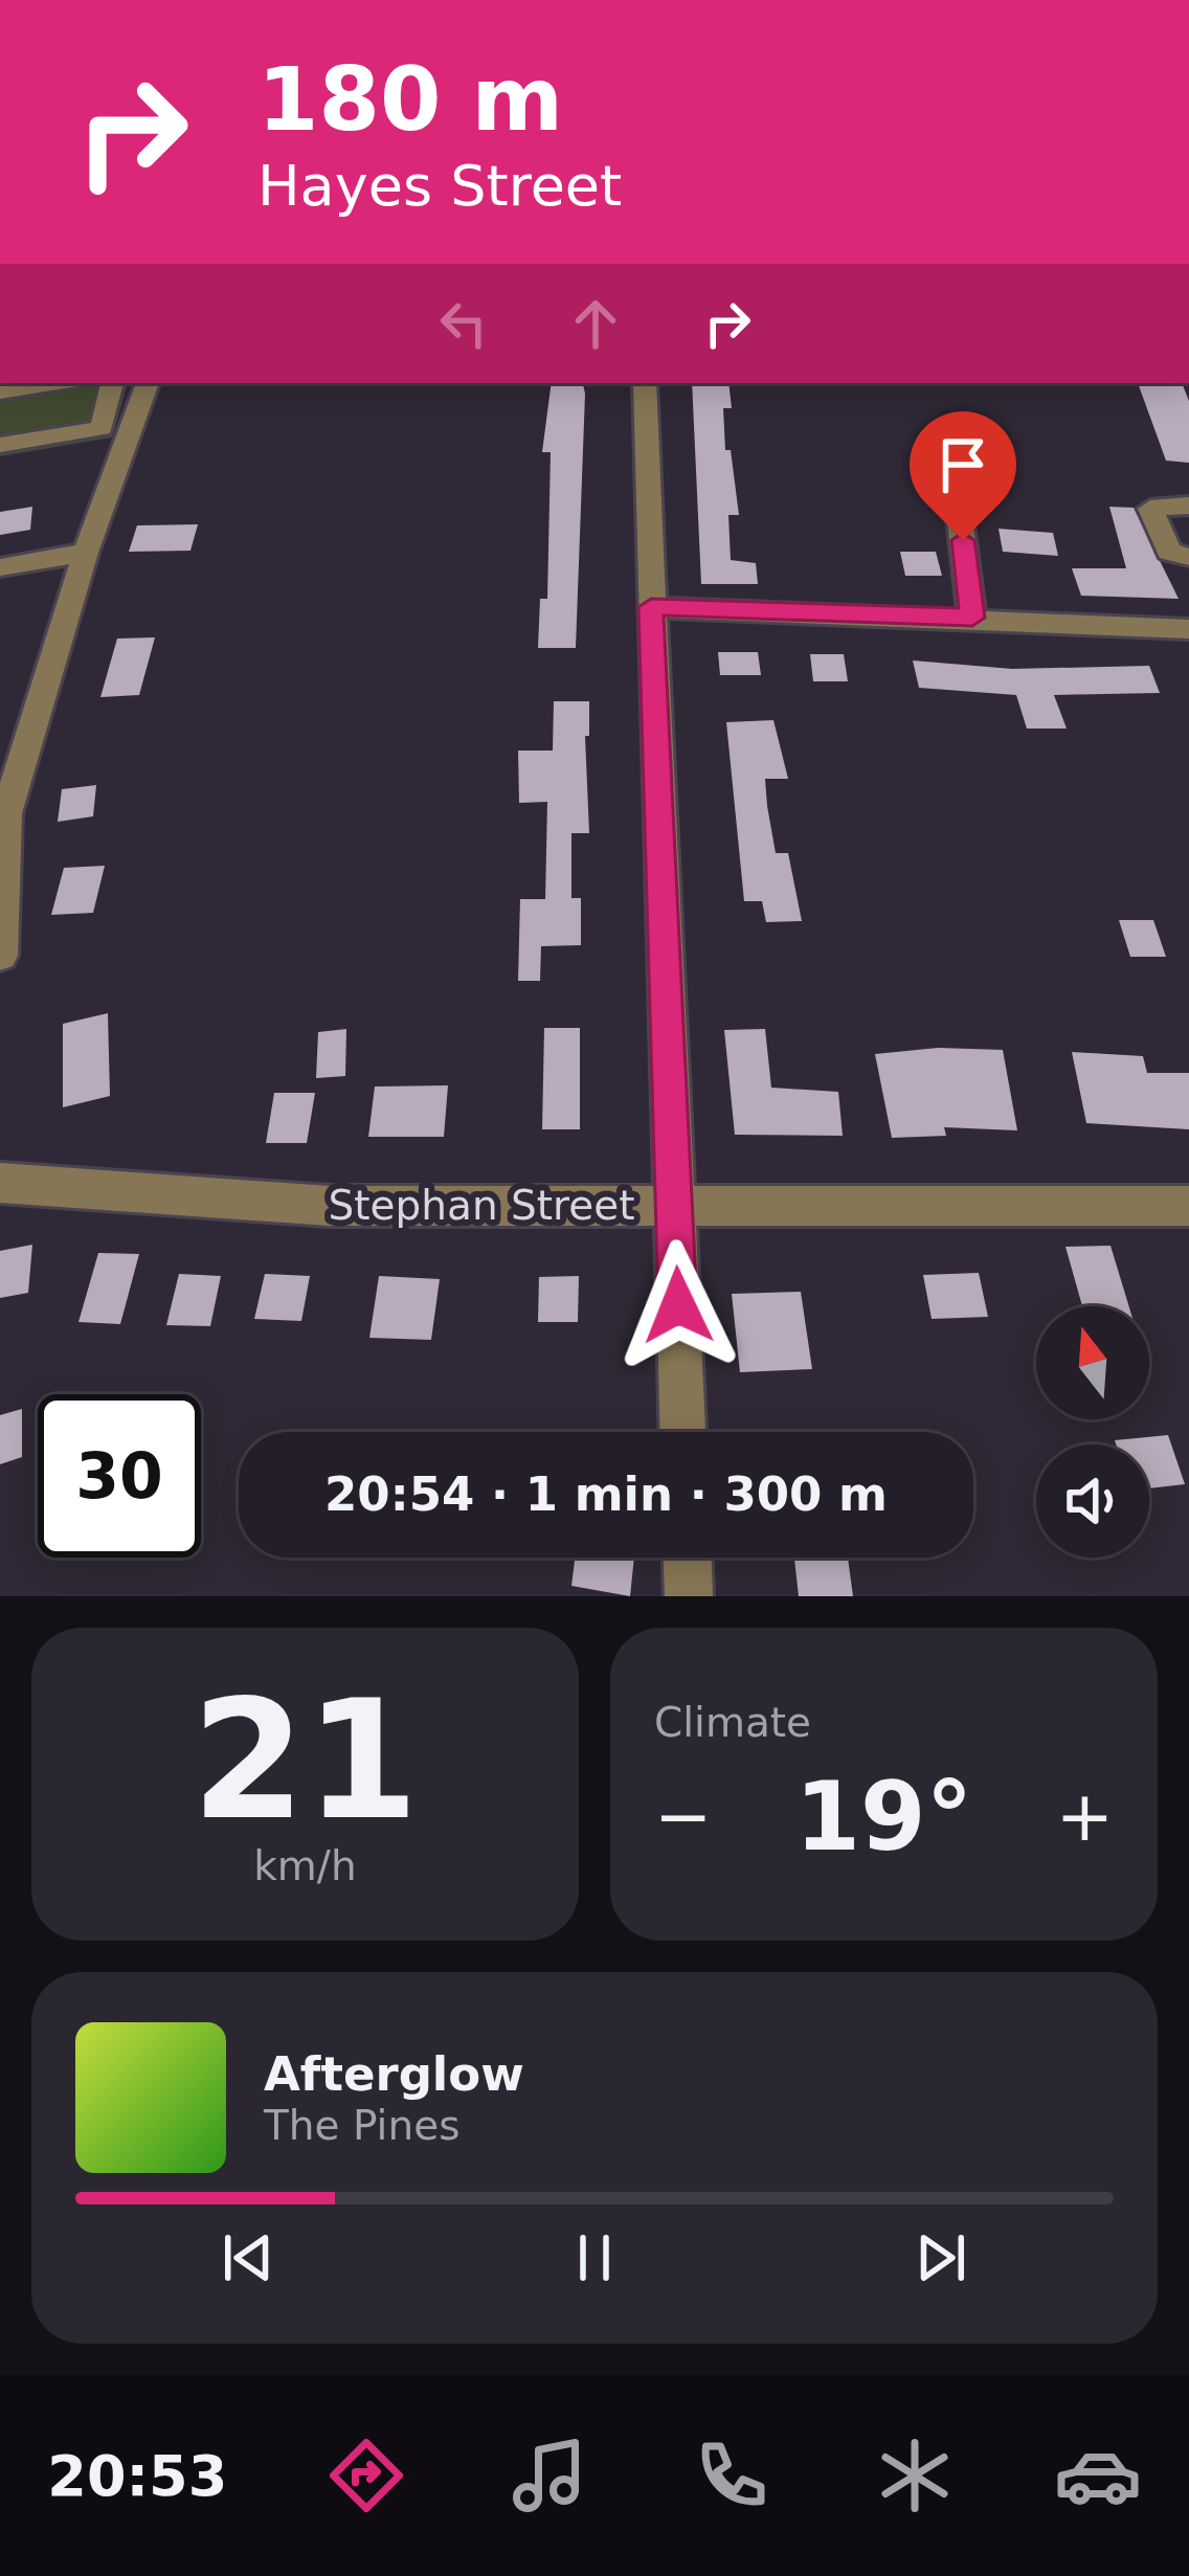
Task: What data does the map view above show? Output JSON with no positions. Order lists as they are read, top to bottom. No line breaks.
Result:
{"streets":{"street":["Stephan Street"]},"north":"top","page":{"turn":["180 m","Hayes Street"],"limit":"30","trip":"20:54 · 1 min · 300 m","tile":[["21","km/h"],"Climate"],"heat":["−","19°","+"],"song":["Afterglow","The Pines"],"tabs":"20:53"}}
